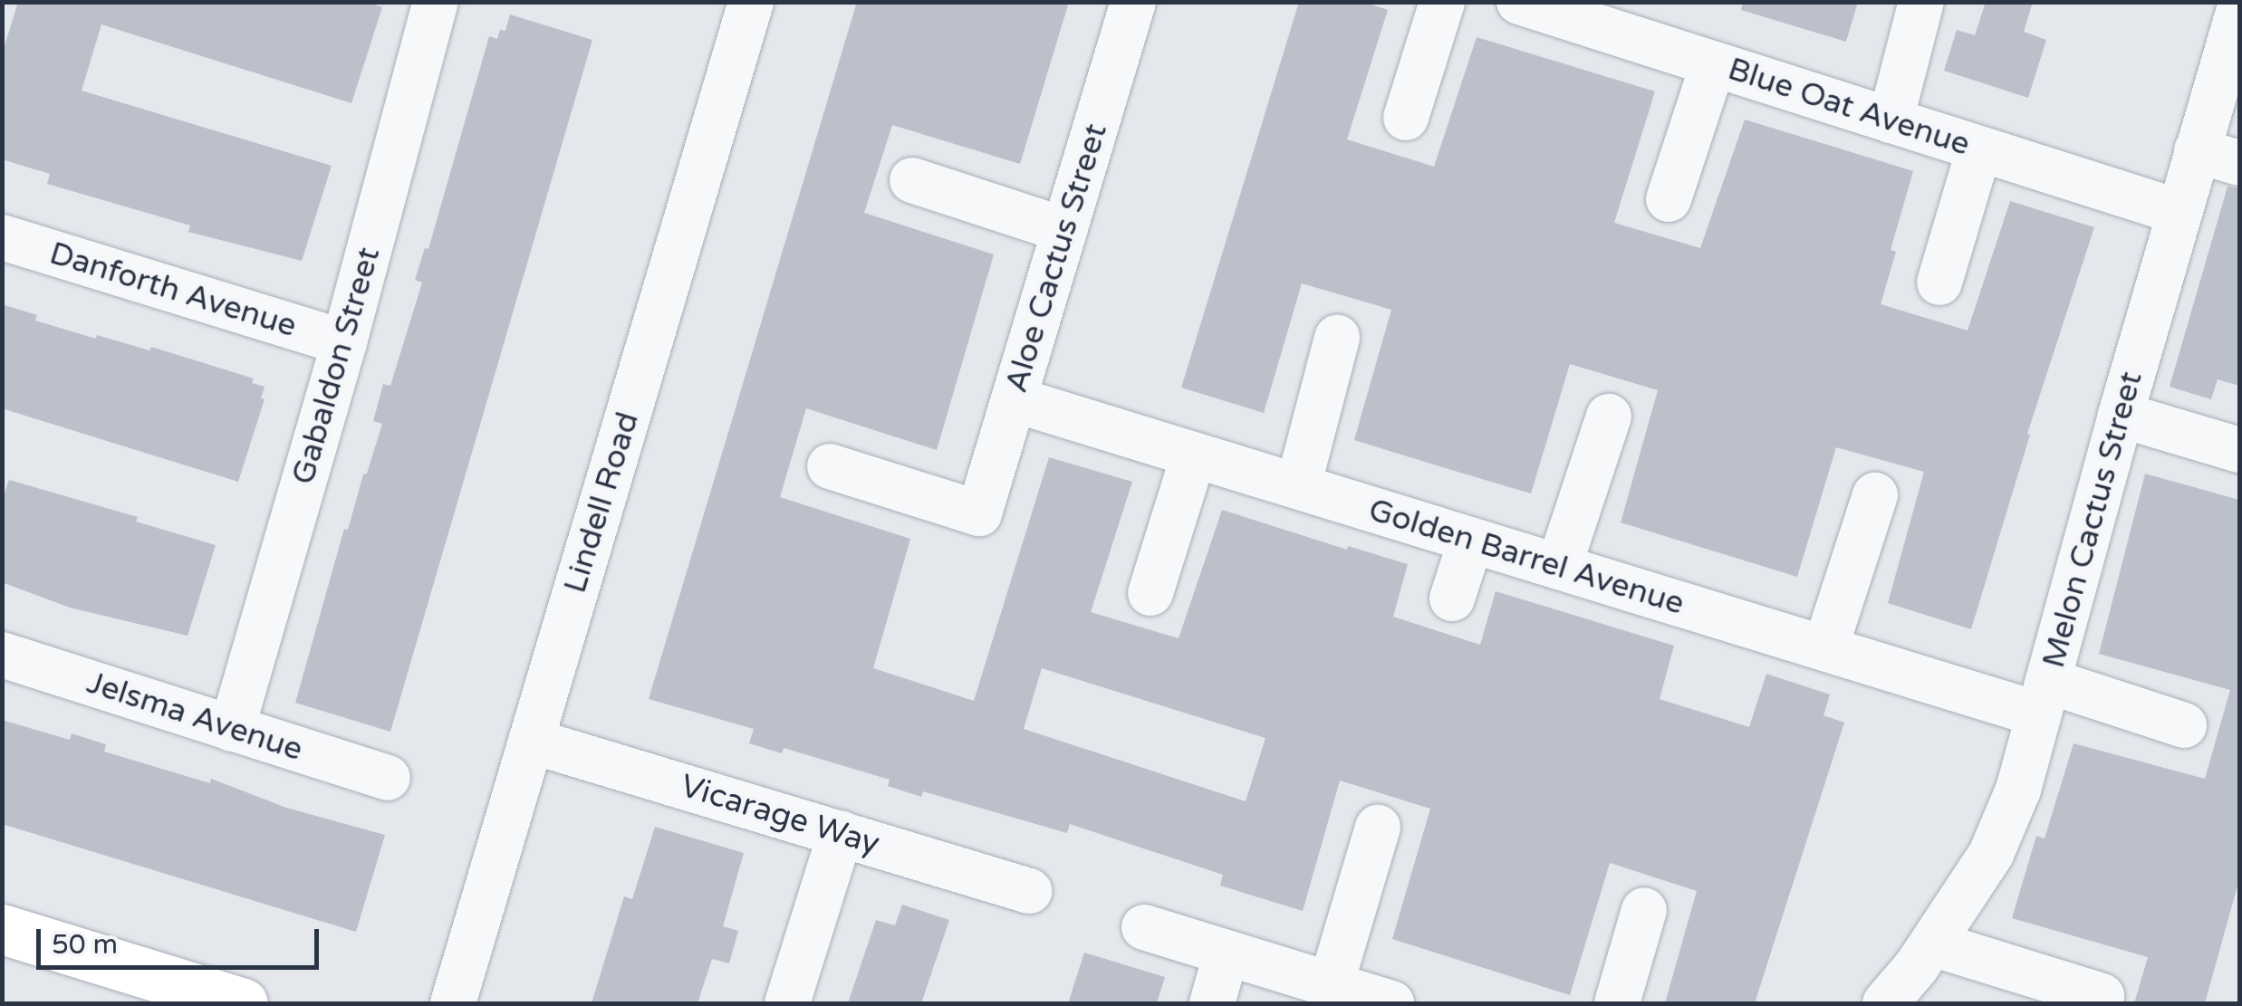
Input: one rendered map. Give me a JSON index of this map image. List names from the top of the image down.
{
  "streets": {
    "street": [
      "Blue Oat Avenue",
      "Aloe Cactus Street",
      "Danforth Avenue",
      "Gabaldon Street",
      "Lindell Road",
      "Melon Cactus Street",
      "Golden Barrel Avenue",
      "Jelsma Avenue",
      "Vicarage Way"
    ]
  },
  "crossings": [
    ["Blue Oat Avenue", "Melon Cactus Street"],
    ["Aloe Cactus Street", "Golden Barrel Avenue"],
    ["Danforth Avenue", "Gabaldon Street"],
    ["Gabaldon Street", "Jelsma Avenue"],
    ["Lindell Road", "Vicarage Way"],
    ["Melon Cactus Street", "Golden Barrel Avenue"]
  ],
  "scale_bar": "50 m"
}
